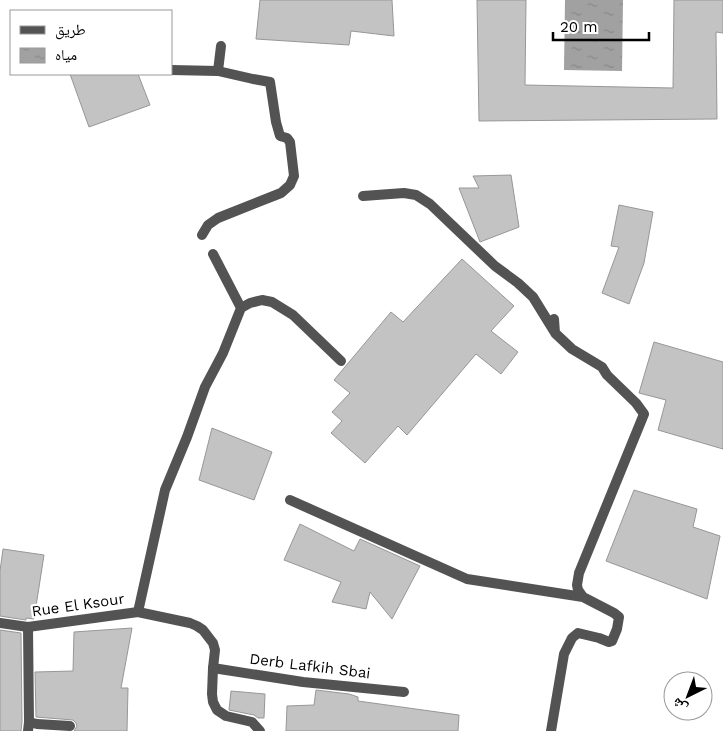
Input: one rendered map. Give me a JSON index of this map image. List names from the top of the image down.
{
  "streets": {
    "street": ["Rue El Ksour", "Derb Lafkih Sbai"]
  },
  "crossings": [
    ["Rue El Ksour", "Derb Lafkih Sbai"]
  ],
  "legend": ["طريق", "مياه"],
  "scale_bar": "20 m",
  "north": "bottom left"
}
